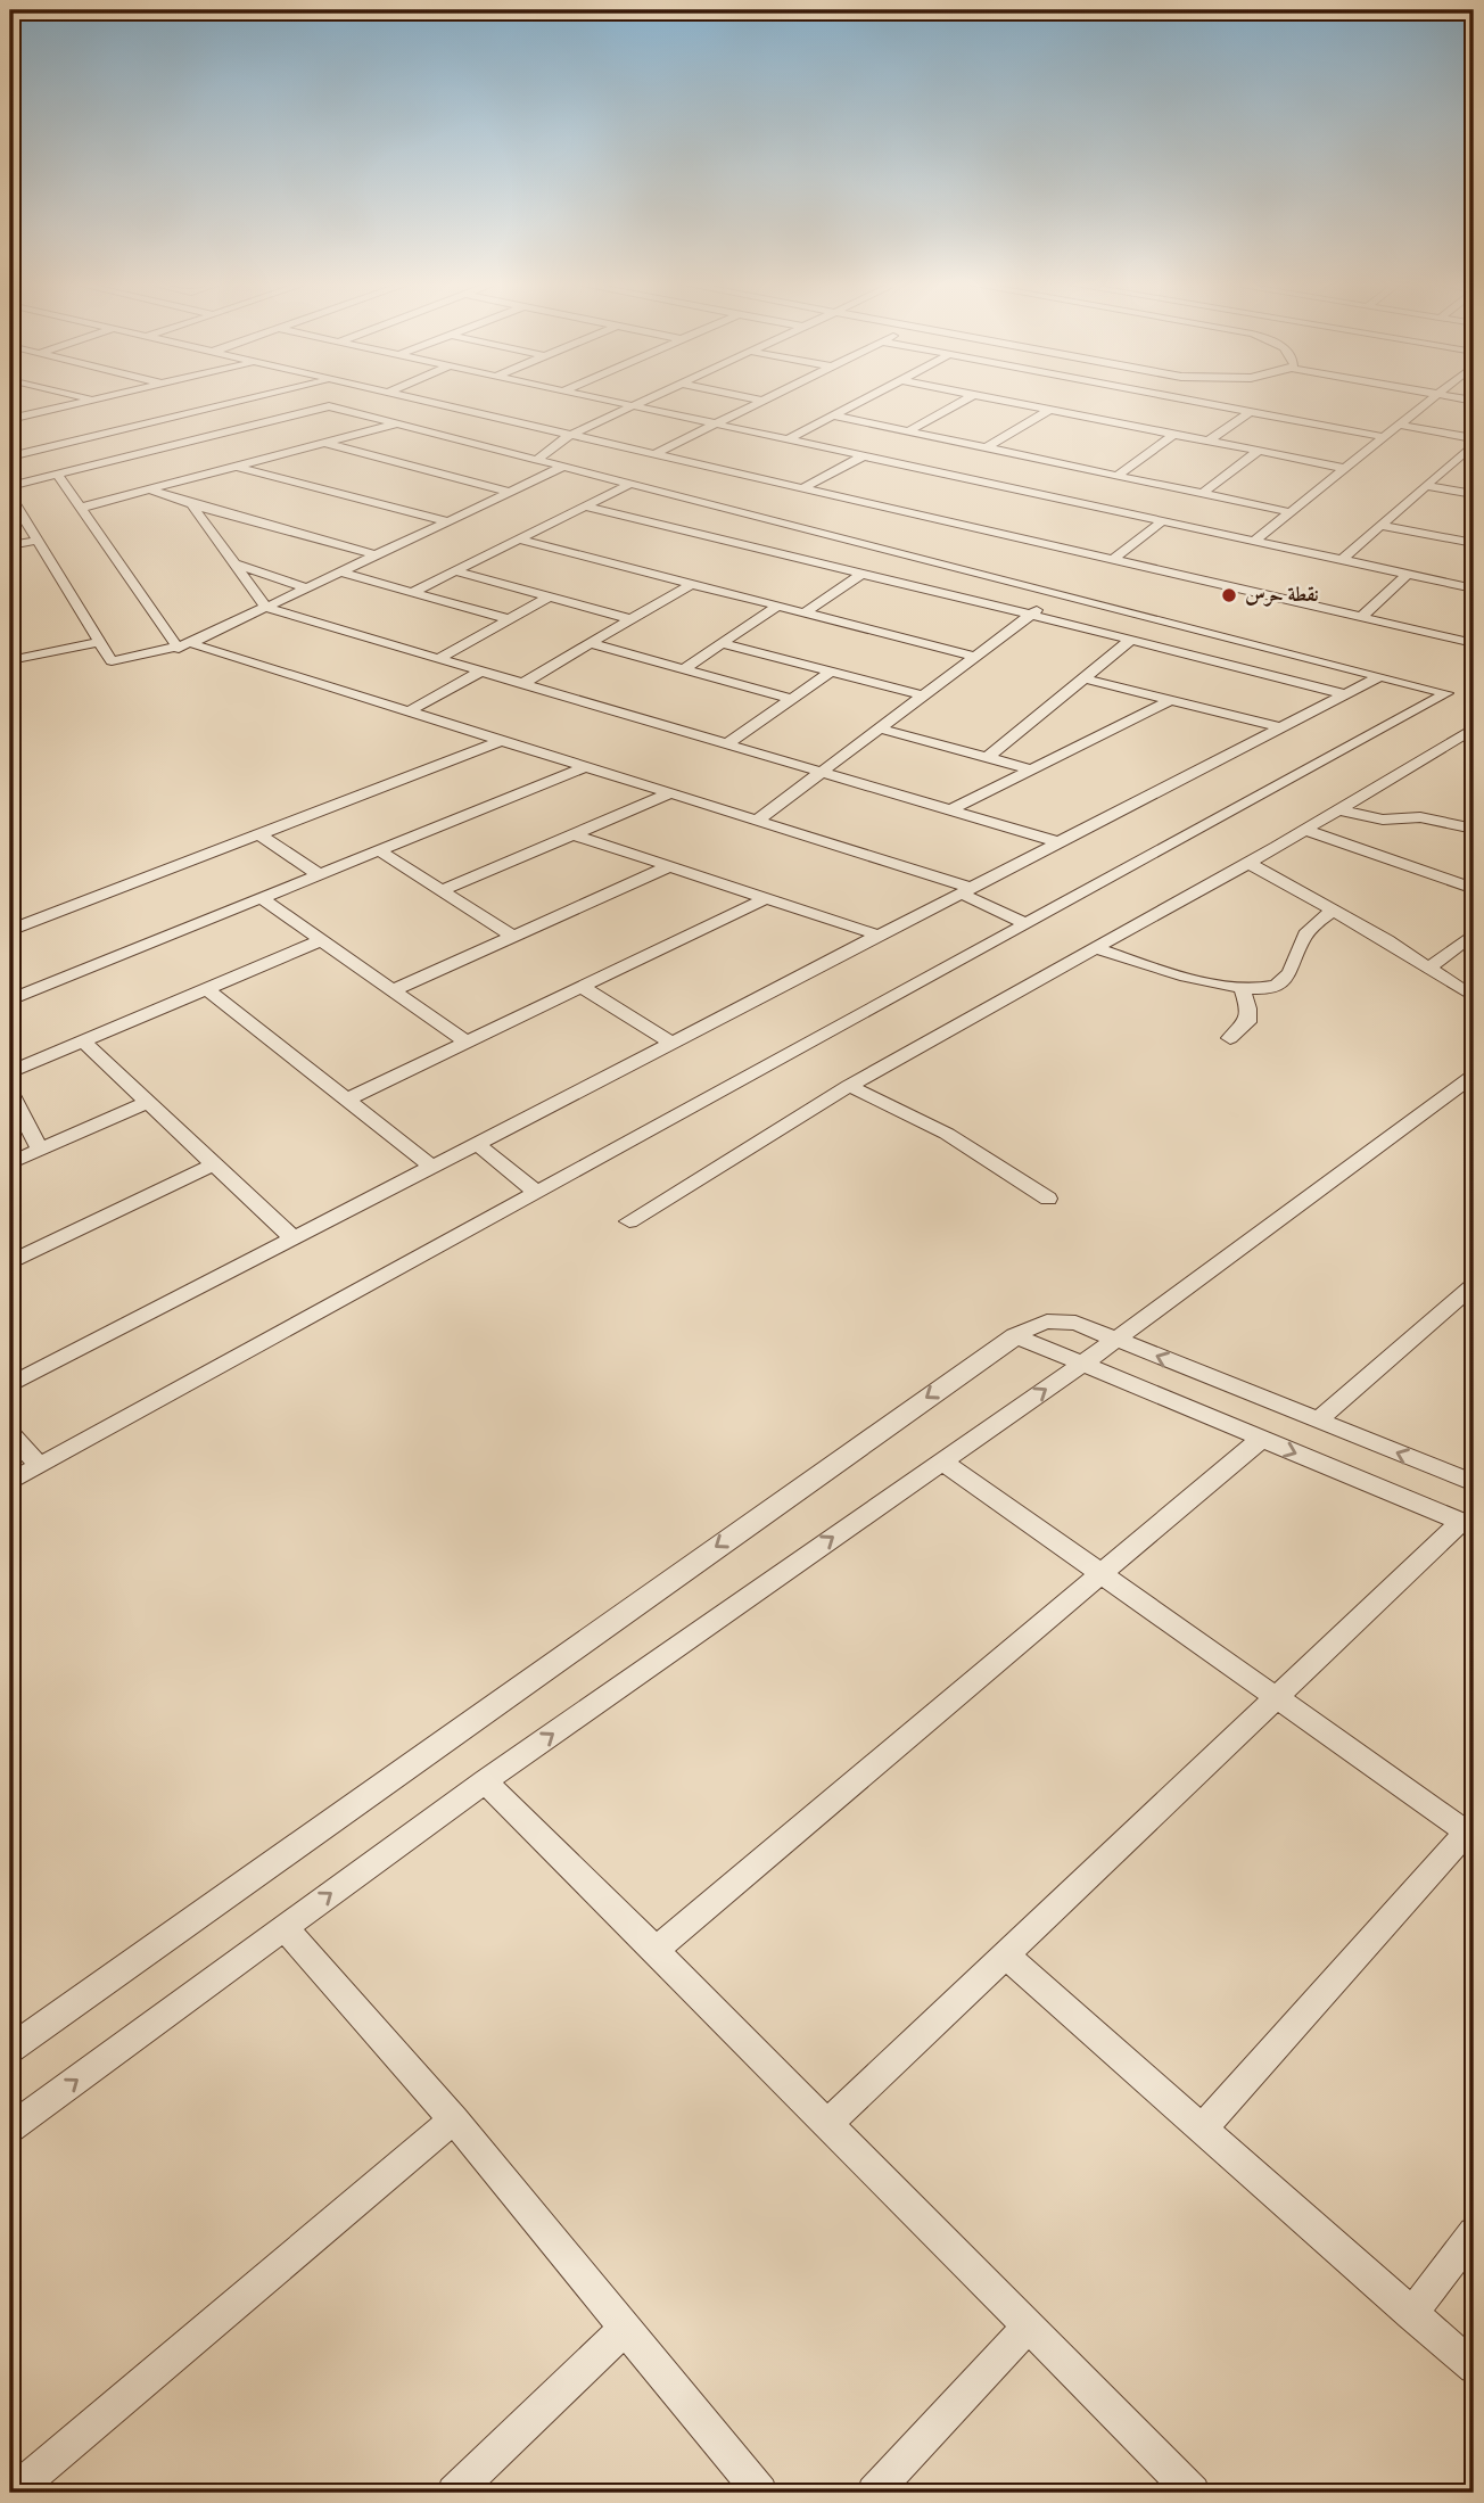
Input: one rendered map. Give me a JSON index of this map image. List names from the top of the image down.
{
  "places": ["نقطة حرس"]
}
